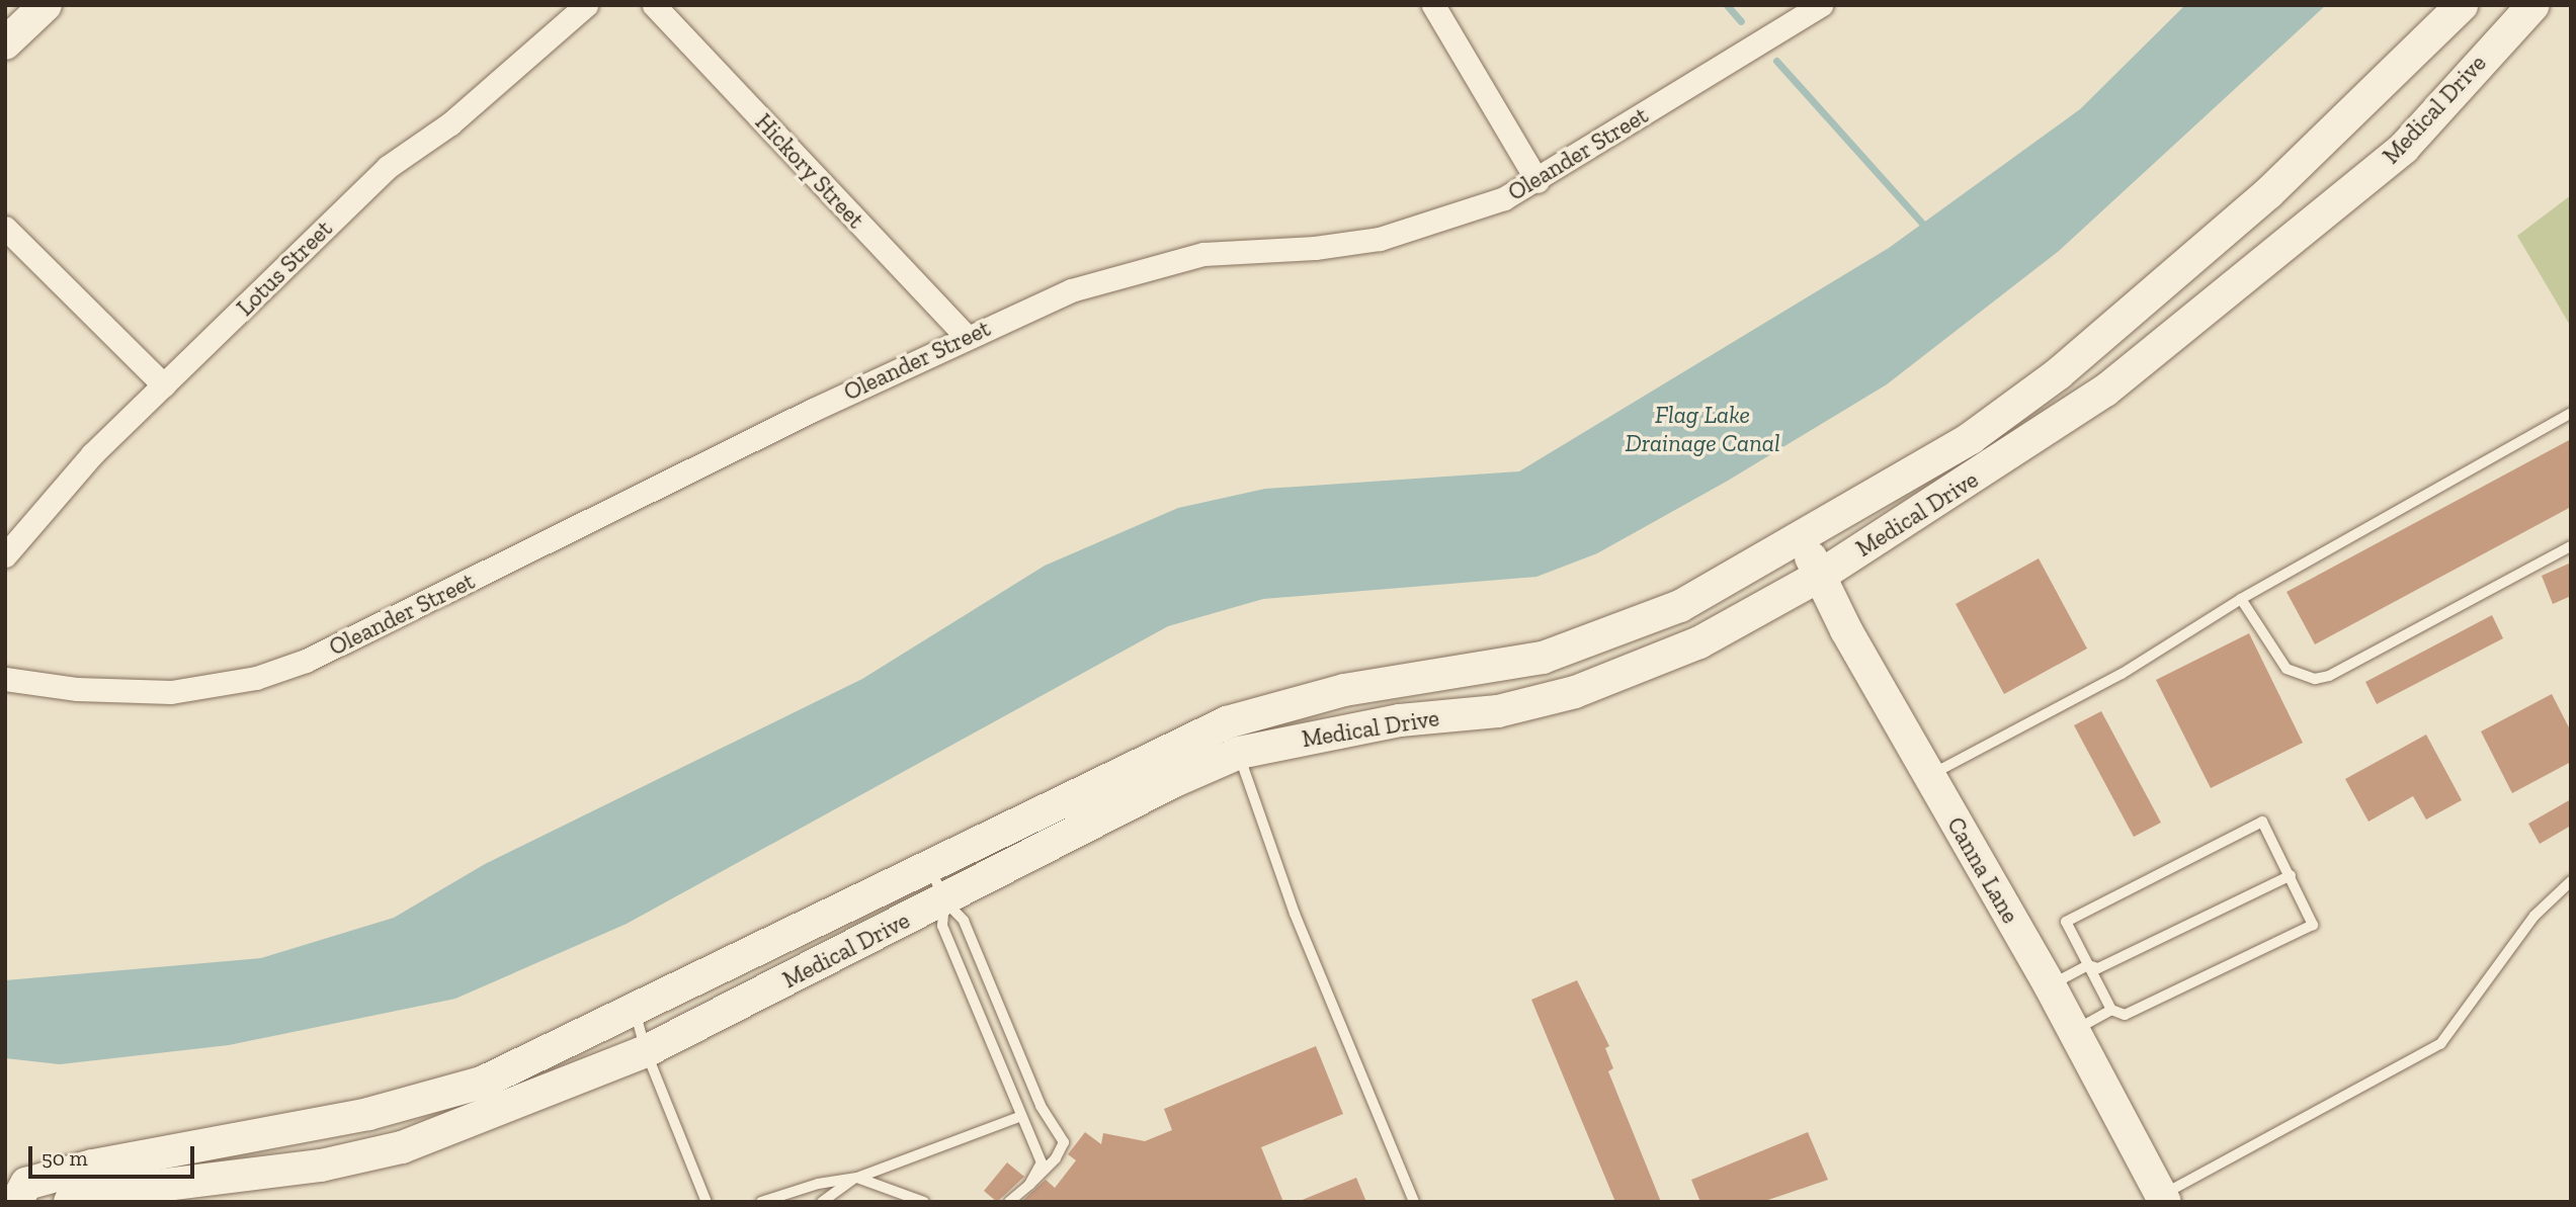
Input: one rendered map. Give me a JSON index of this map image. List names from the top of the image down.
{
  "streets": {
    "street": [
      "Medical Drive",
      "Oleander Street",
      "Hickory Street",
      "Lotus Street",
      "Canna Lane"
    ]
  },
  "crossings": [
    ["Medical Drive", "Canna Lane"],
    ["Oleander Street", "Hickory Street"]
  ],
  "water": ["Flag Lake Drainage Canal"],
  "scale_bar": "50 m"
}
